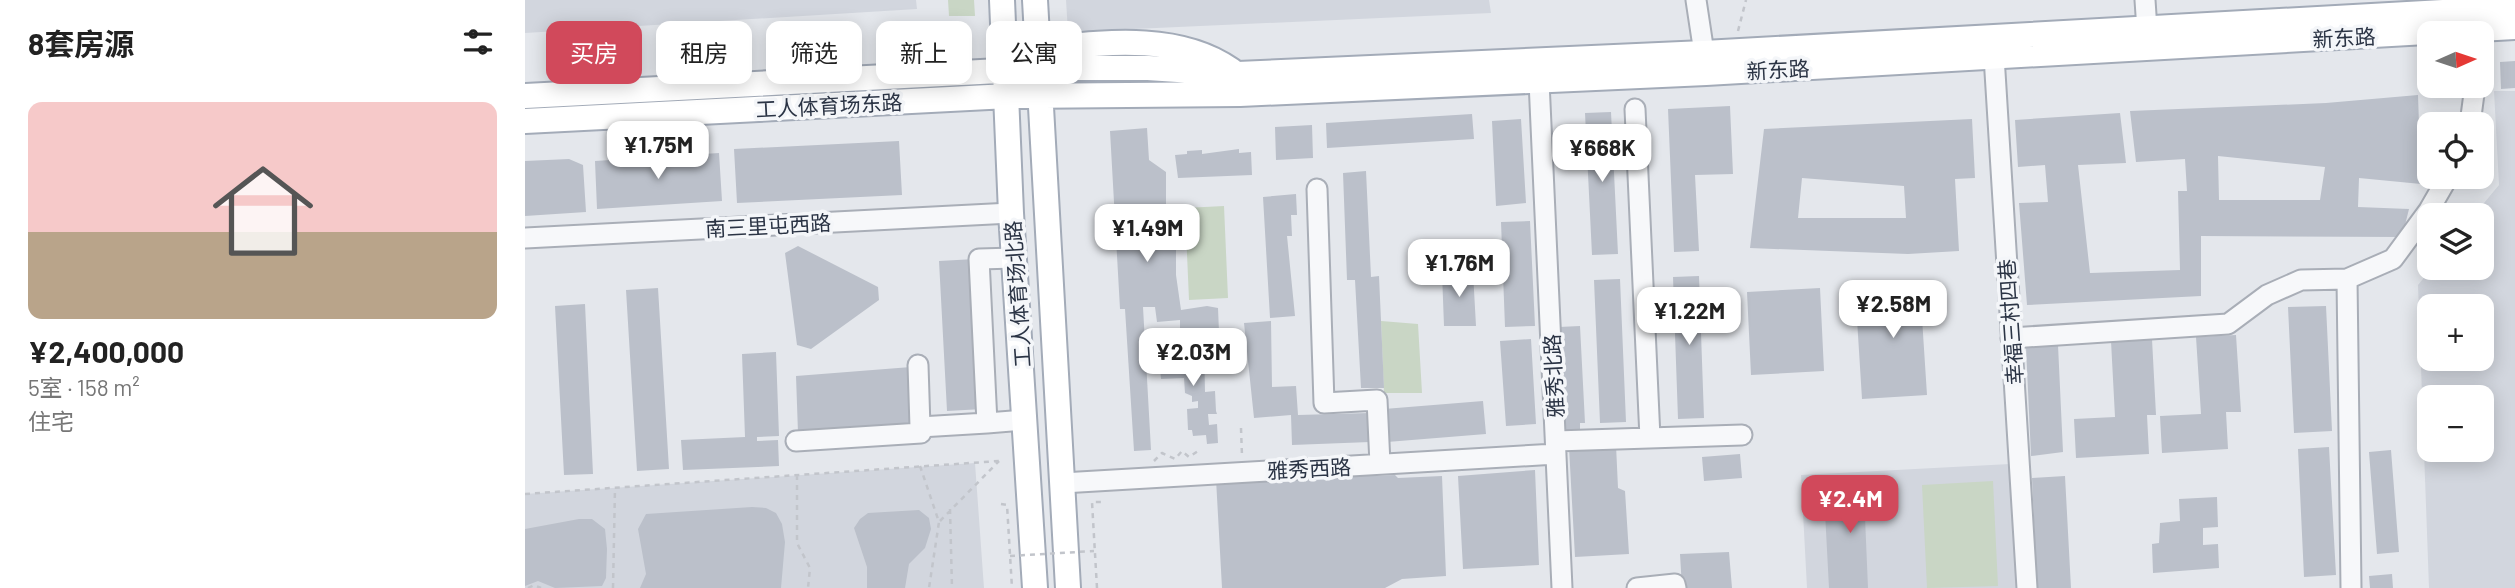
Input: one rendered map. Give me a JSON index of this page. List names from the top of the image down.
{
  "streets": {
    "main road": ["新东路", "工人体育场东路", "工人体育场北路"],
    "street": [
      "南三里屯西路",
      "幸福三村四巷",
      "雅秀北路",
      "雅秀西路"
    ]
  },
  "crossings": [
    ["新东路", "工人体育场东路"],
    ["新东路", "工人体育场北路"],
    ["新东路", "幸福三村四巷"],
    ["新东路", "雅秀北路"],
    ["工人体育场东路", "工人体育场北路"],
    ["南三里屯西路", "工人体育场北路"],
    ["工人体育场北路", "雅秀西路"],
    ["雅秀北路", "雅秀西路"]
  ],
  "north": "right",
  "page": {
    "heading": "8套房源",
    "map_buttons": ["+", "−"],
    "chip": [
      "买房",
      "租房",
      "筛选",
      "新上",
      "公寓"
    ],
    "list": [
      {
        "name": "¥2,400,000",
        "note": "5室 · 158 m² · 住宅"
      }
    ],
    "price": [
      "¥1.75M",
      "¥668K",
      "¥1.49M",
      "¥1.76M",
      "¥2.58M",
      "¥1.22M",
      "¥2.03M",
      "¥2.4M"
    ]
  }
}
